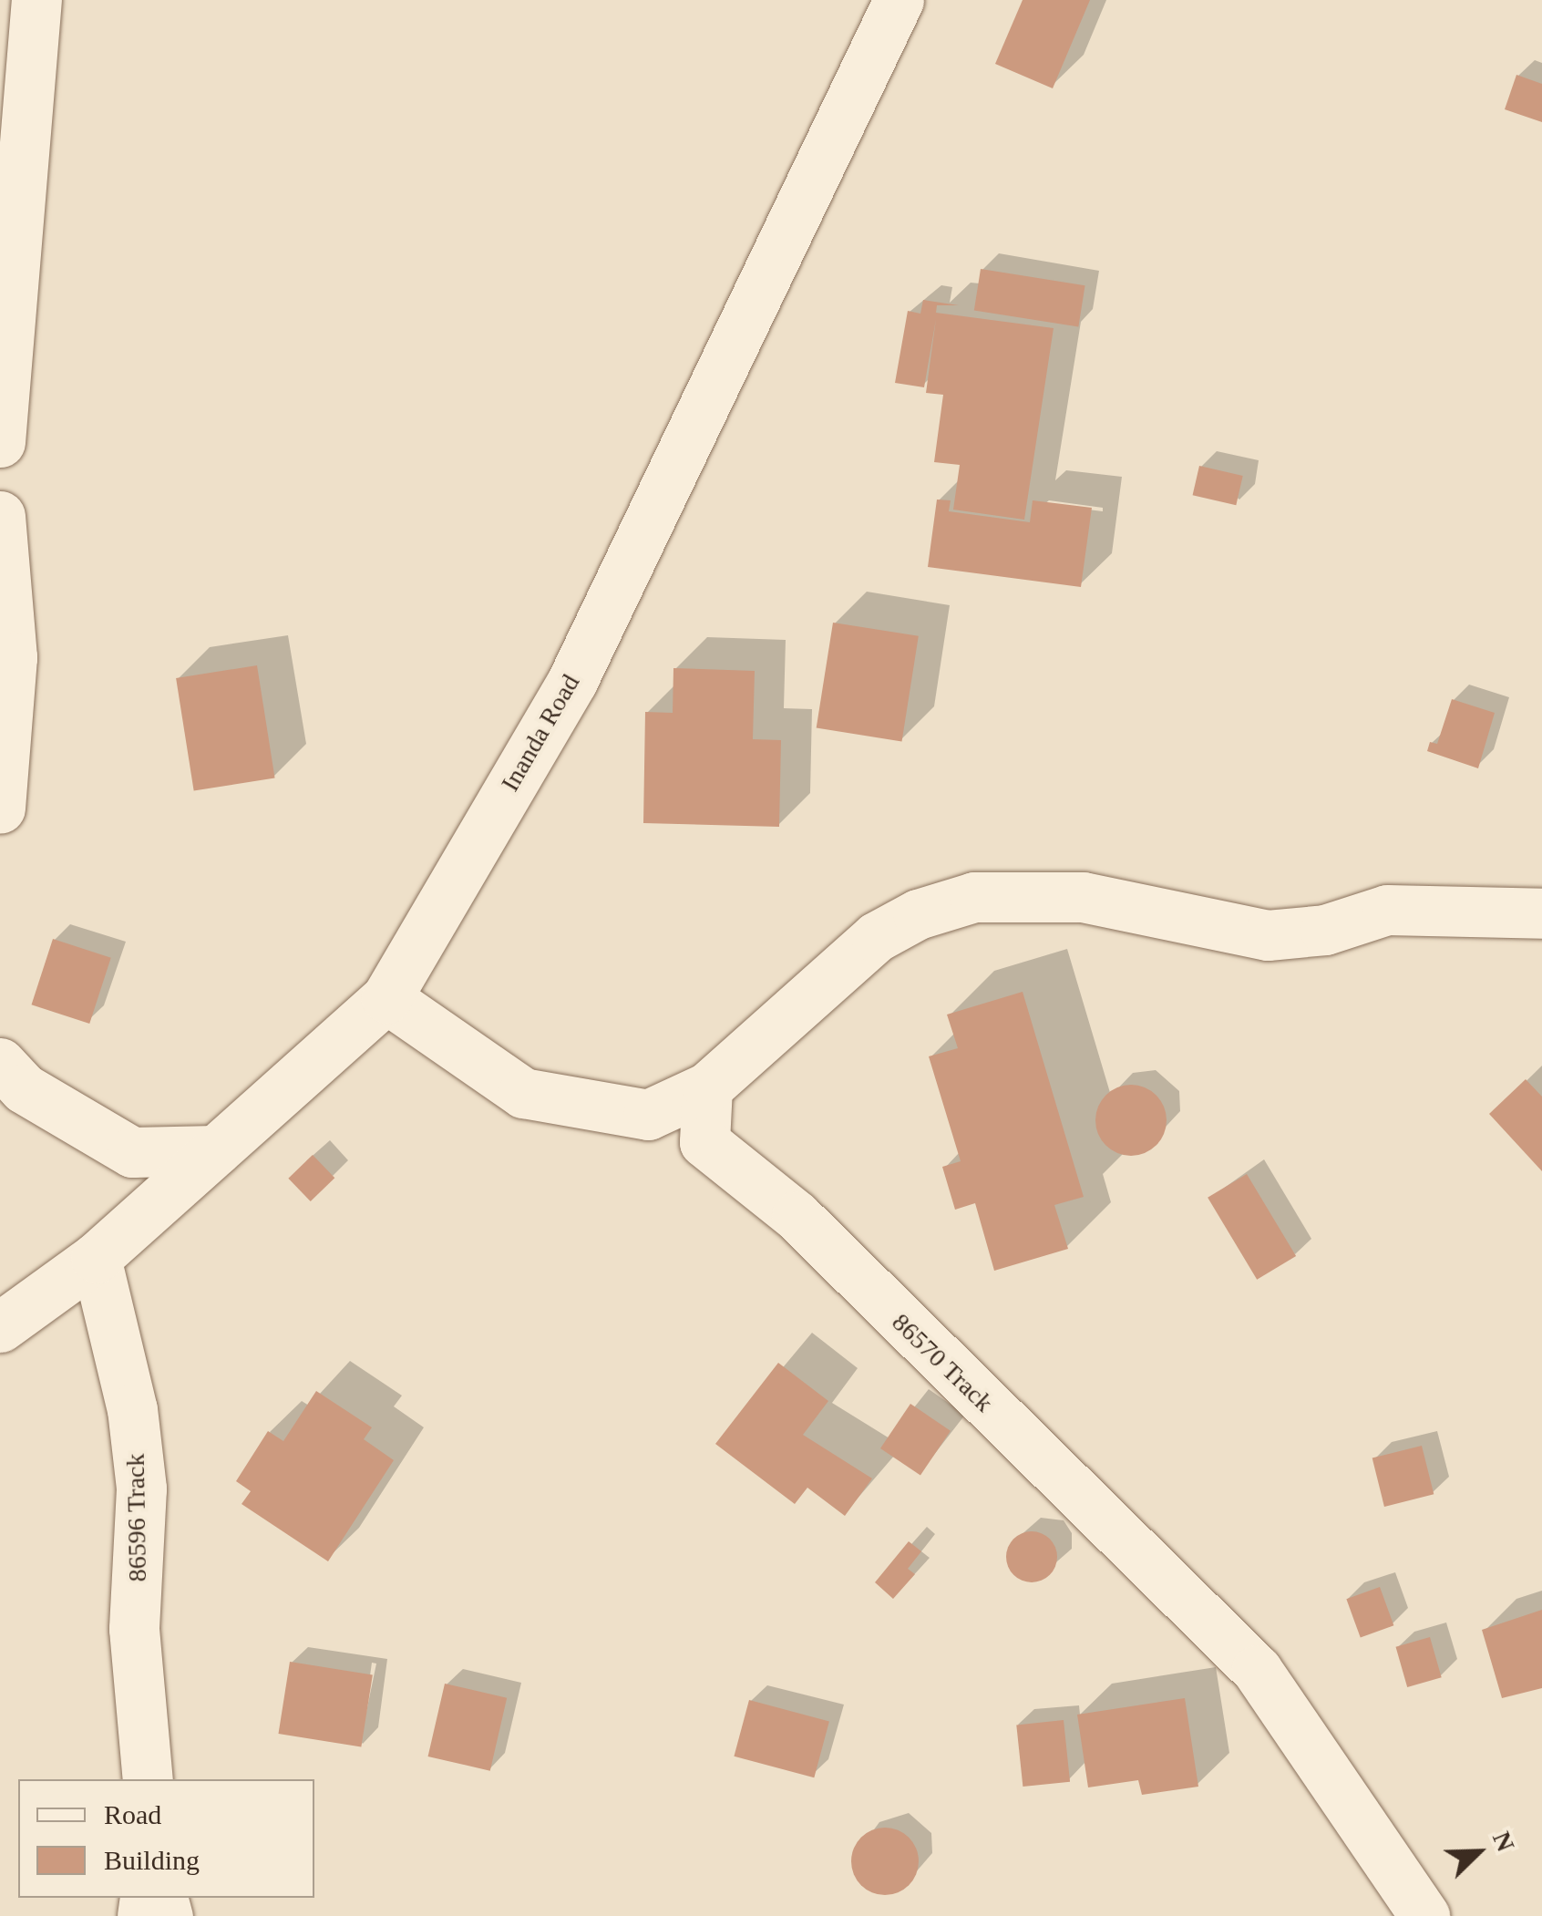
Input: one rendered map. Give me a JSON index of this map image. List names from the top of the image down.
{
  "streets": {
    "street": ["Inanda Road", "86570 Track", "86596 Track"]
  },
  "crossings": [
    ["Inanda Road", "86596 Track"]
  ],
  "legend": ["Road", "Building"],
  "north": "top right"
}
